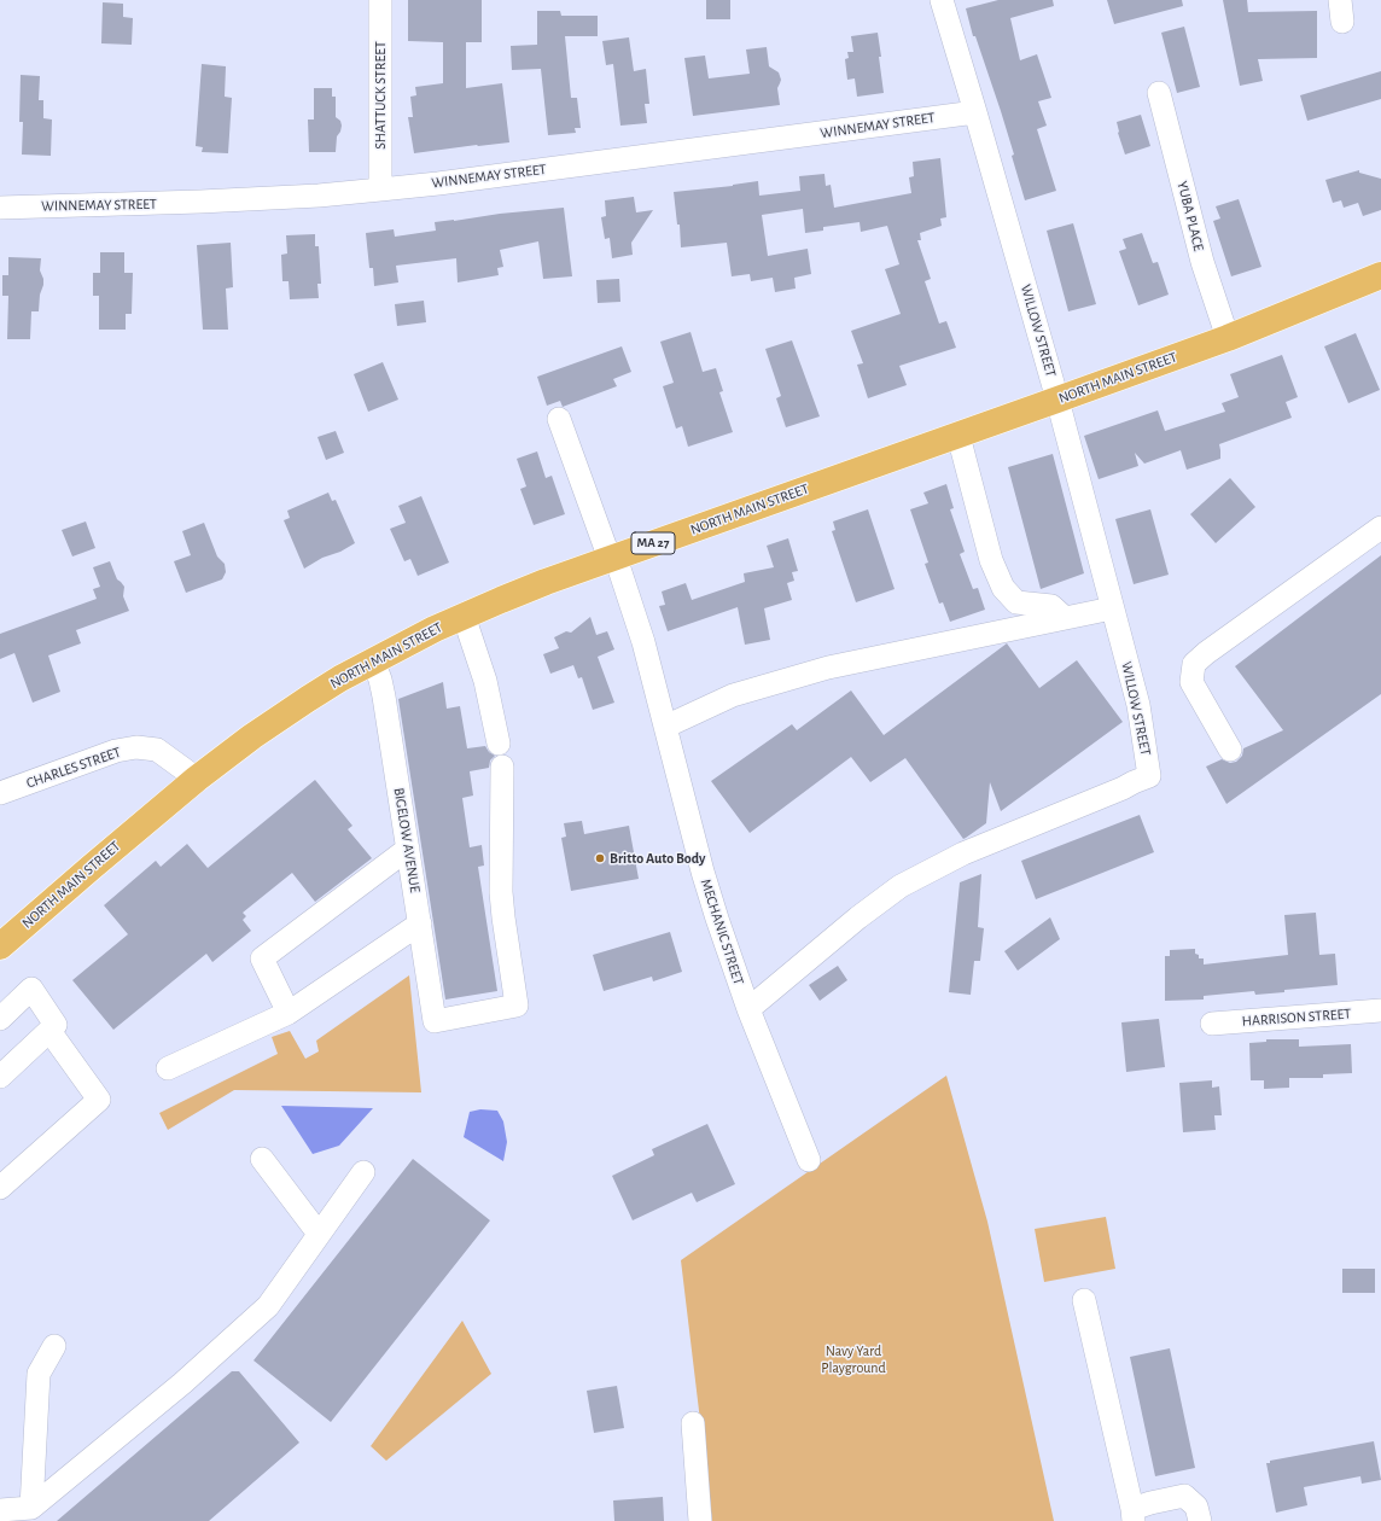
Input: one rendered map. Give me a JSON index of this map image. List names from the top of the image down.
{
  "streets": {
    "main road": ["NORTH MAIN STREET", "MA 27"],
    "street": [
      "SHATTUCK STREET",
      "WINNEMAY STREET",
      "YUBA PLACE",
      "WILLOW STREET",
      "CHARLES STREET",
      "BIGELOW AVENUE",
      "MECHANIC STREET",
      "HARRISON STREET"
    ]
  },
  "crossings": [
    ["SHATTUCK STREET", "WINNEMAY STREET"],
    ["WINNEMAY STREET", "WILLOW STREET"],
    ["YUBA PLACE", "NORTH MAIN STREET"],
    ["WILLOW STREET", "NORTH MAIN STREET"],
    ["WILLOW STREET", "MECHANIC STREET"],
    ["NORTH MAIN STREET", "CHARLES STREET"],
    ["NORTH MAIN STREET", "BIGELOW AVENUE"],
    ["NORTH MAIN STREET", "MECHANIC STREET"]
  ],
  "parks": ["Navy Yard Playground"],
  "places": ["Britto Auto Body"]
}
